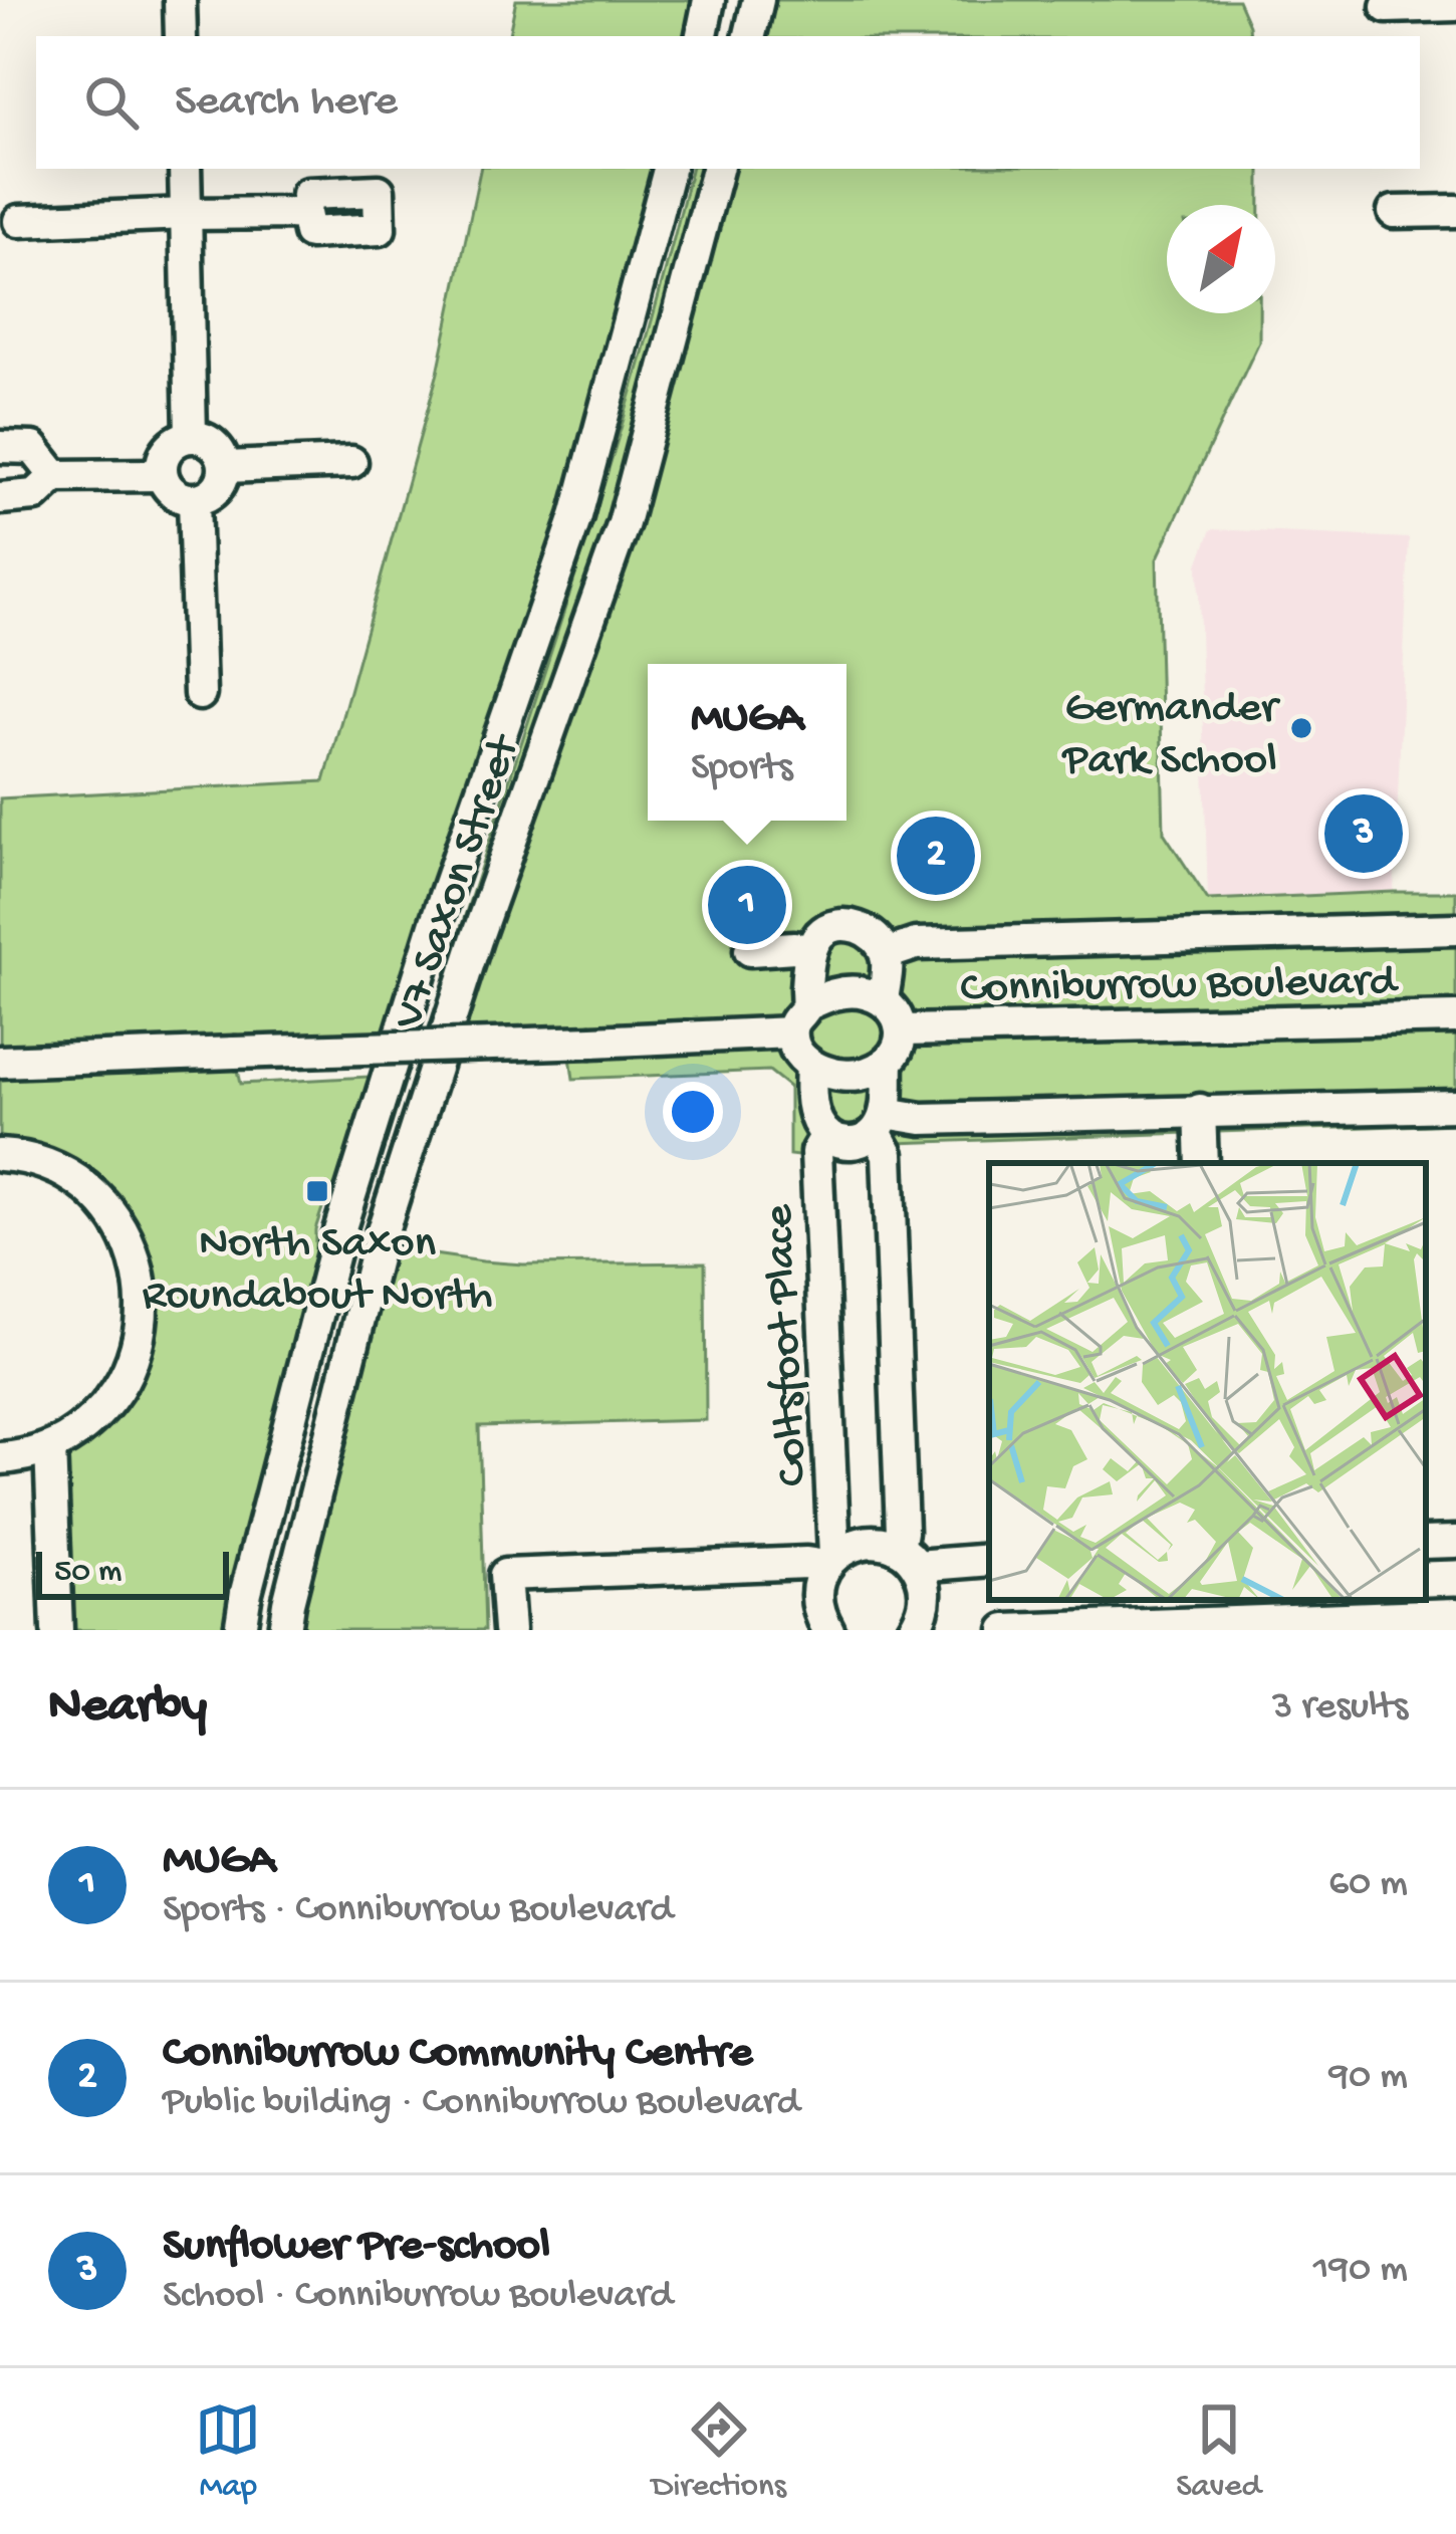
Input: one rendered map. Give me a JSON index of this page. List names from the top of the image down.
{
  "streets": {
    "street": ["V7 Saxon Street", "Conniburrow Boulevard", "Coltsfoot Place"]
  },
  "places": {
    "other": ["Germander Park School"],
    "transit": ["North Saxon Roundabout North"]
  },
  "scale_bar": "50 m",
  "north": "top right",
  "page": {
    "search": "Search here",
    "popup": ["MUGA", "Sports"],
    "pins": ["3", "2", "1"],
    "scale": "50 m",
    "heading": ["Nearby", "3 results"],
    "list": [
      {
        "mark": "1",
        "name": "MUGA",
        "note": "Sports · Conniburrow Boulevard",
        "value": "60 m"
      },
      {
        "mark": "2",
        "name": "Conniburrow Community Centre",
        "note": "Public building · Conniburrow Boulevard",
        "value": "90 m"
      },
      {
        "mark": "3",
        "name": "Sunflower Pre-school",
        "note": "School · Conniburrow Boulevard",
        "value": "190 m"
      }
    ],
    "nav": ["Map", "Directions", "Saved"]
  }
}
